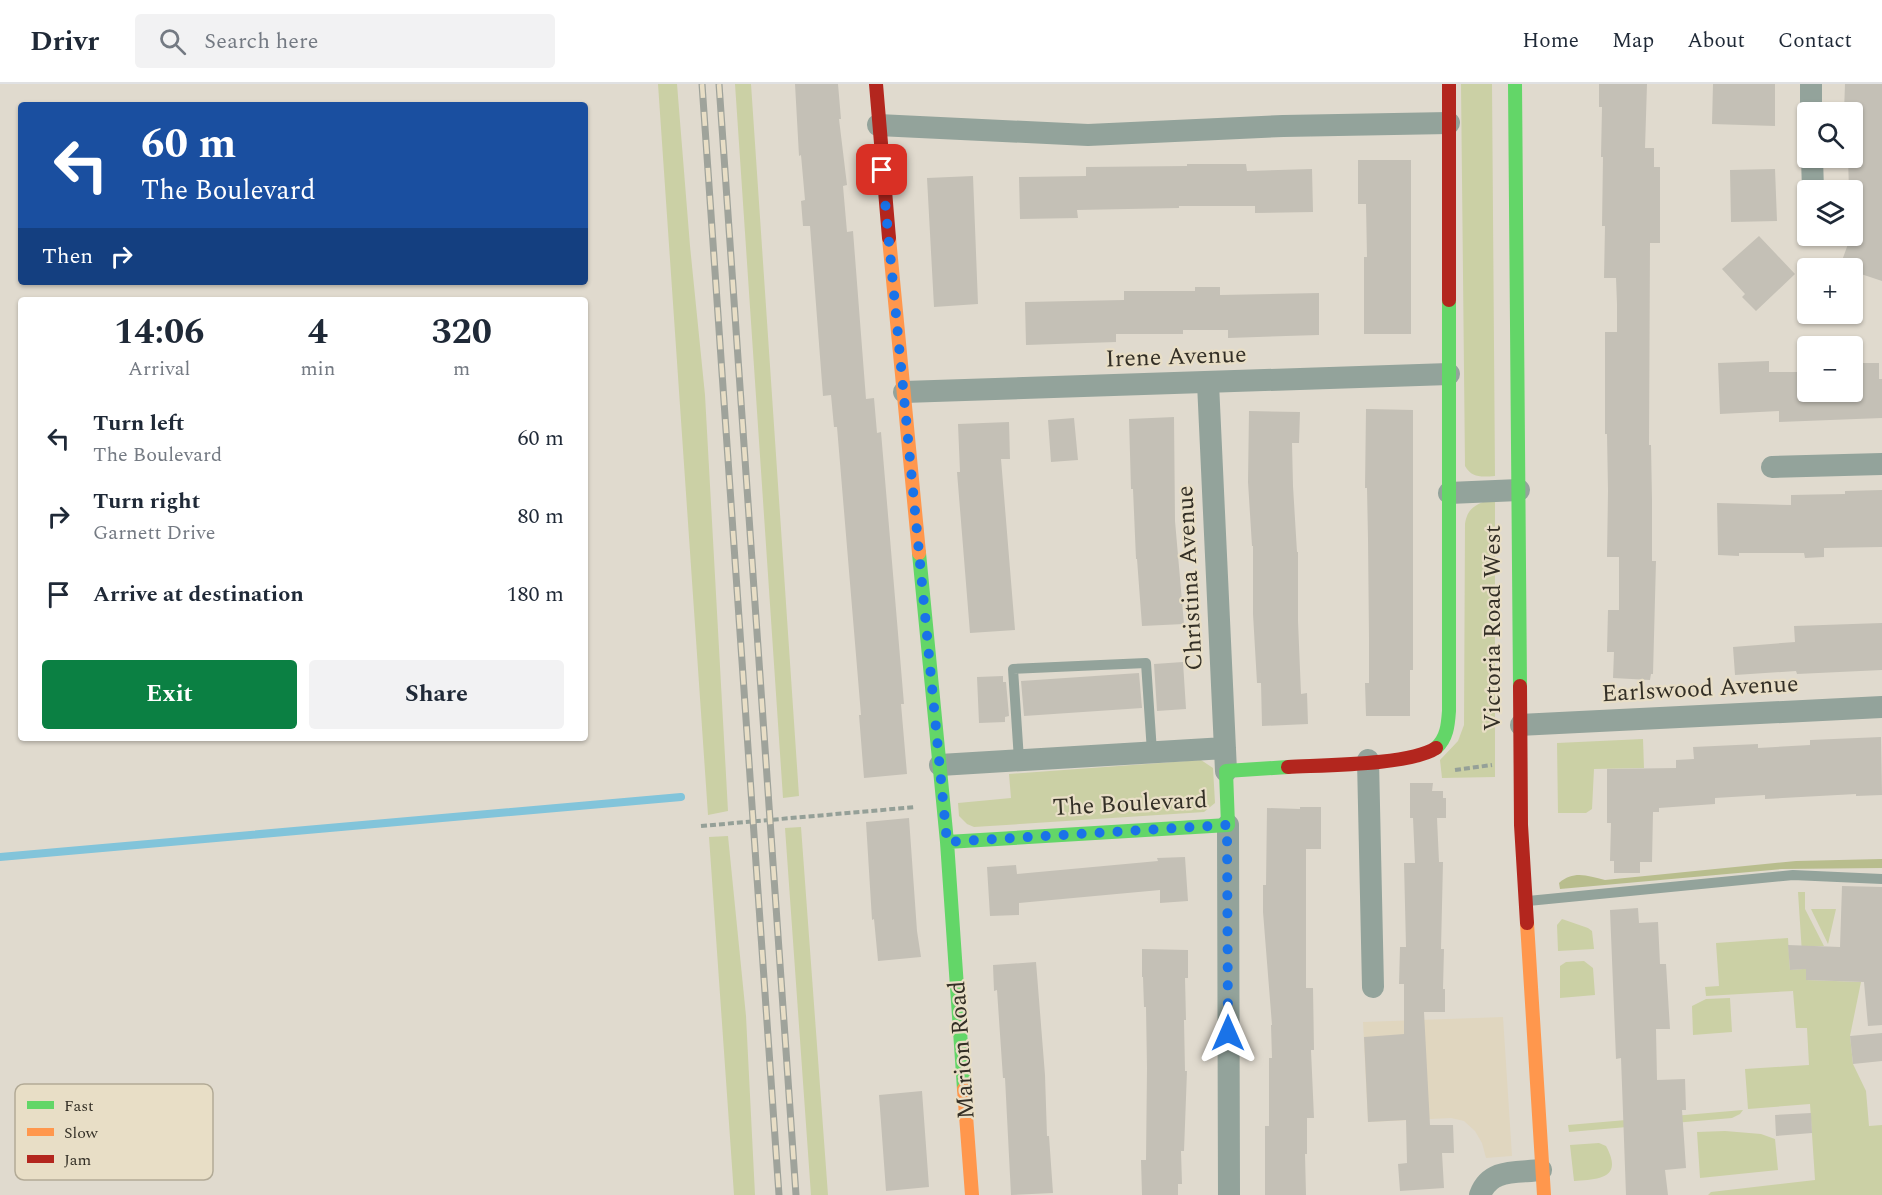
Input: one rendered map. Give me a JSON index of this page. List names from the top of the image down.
{
  "streets": {
    "street": [
      "Irene Avenue",
      "Christina Avenue",
      "Victoria Road West",
      "Earlswood Avenue",
      "The Boulevard",
      "Marion Road"
    ]
  },
  "crossings": [
    ["Irene Avenue", "Christina Avenue"],
    ["Irene Avenue", "Victoria Road West"],
    ["Irene Avenue", "Marion Road"],
    ["Christina Avenue", "The Boulevard"],
    ["Victoria Road West", "Earlswood Avenue"],
    ["Victoria Road West", "The Boulevard"],
    ["The Boulevard", "Marion Road"]
  ],
  "legend": ["Fast", "Slow", "Jam"],
  "page": {
    "header": "Drivr",
    "search": "Search here",
    "nav": [
      "Home",
      "Map",
      "About",
      "Contact"
    ],
    "map_buttons": ["+", "−"],
    "turn": ["60 m", "The Boulevard"],
    "then": "Then",
    "eta": [
      "14:06",
      "Arrival",
      "4",
      "min",
      "320",
      "m"
    ],
    "list": [
      {
        "name": "Turn left",
        "note": "The Boulevard",
        "value": "60 m"
      },
      {
        "name": "Turn right",
        "note": "Garnett Drive",
        "value": "80 m"
      },
      {
        "name": "Arrive at destination",
        "value": "180 m"
      }
    ],
    "buttons": ["Exit", "Share"]
  }
}
